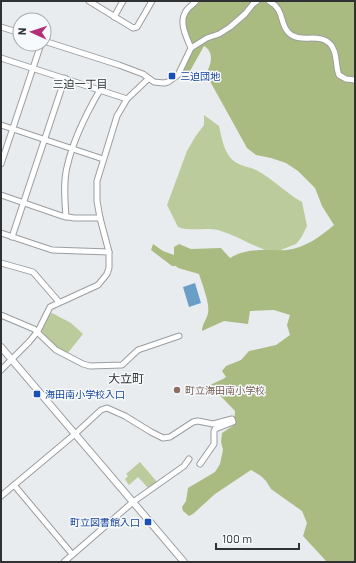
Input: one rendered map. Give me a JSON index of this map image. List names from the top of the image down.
{
  "districts": ["三迫一丁目", "大立町"],
  "places": {
    "transit": ["三迫団地", "海田南小学校入口", "町立図書館入口"],
    "other": ["町立海田南小学校"]
  },
  "scale_bar": "100 m",
  "north": "left"
}
